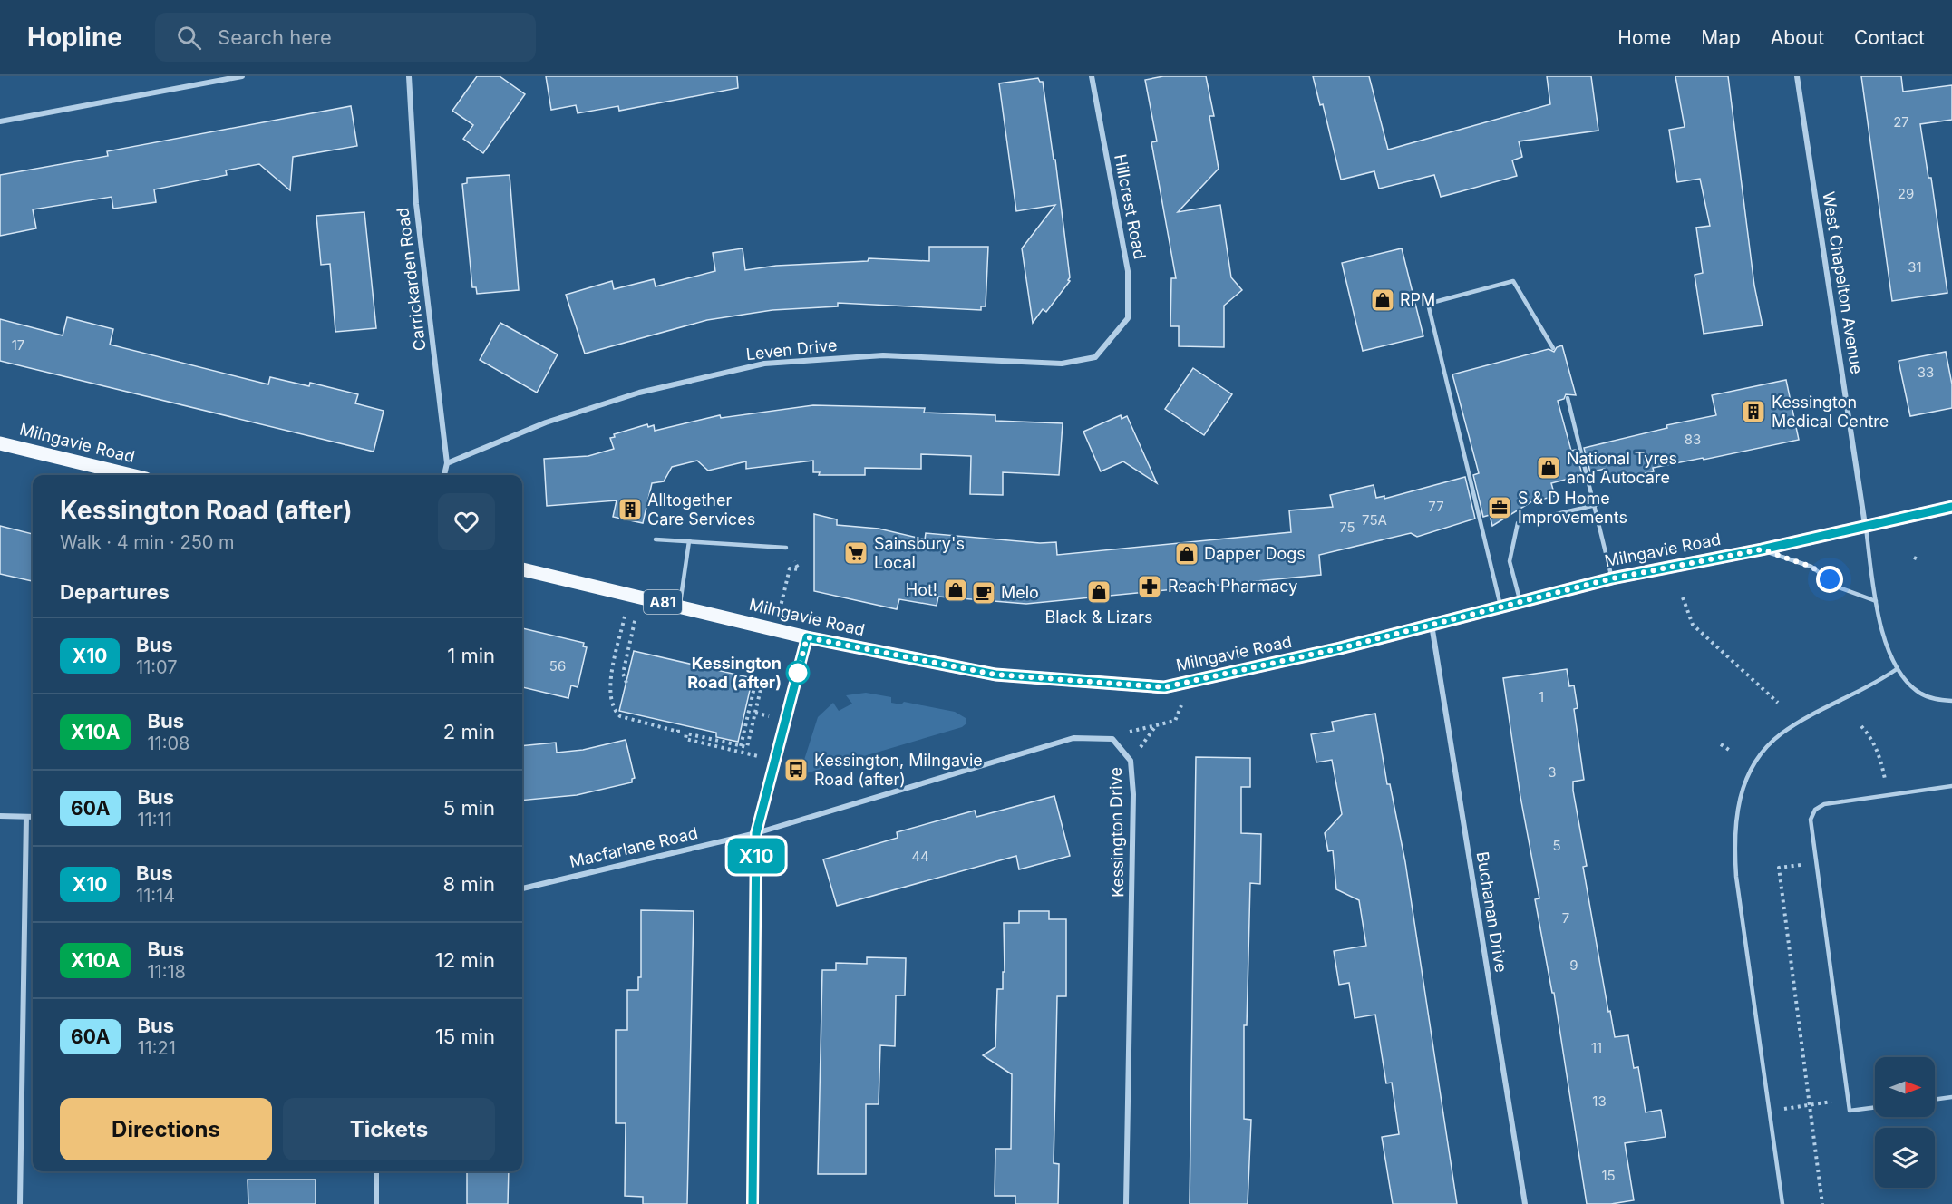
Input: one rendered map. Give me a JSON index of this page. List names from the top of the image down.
{
  "streets": {
    "main road": ["Milngavie Road", "A81"],
    "street": [
      "Hillcrest Road",
      "Carrickarden Road",
      "West Chapelton Avenue",
      "Leven Drive",
      "Kessington Drive",
      "Macfarlane Road",
      "Buchanan Drive"
    ]
  },
  "crossings": [
    ["Hillcrest Road", "Leven Drive"],
    ["Carrickarden Road", "Leven Drive"],
    ["West Chapelton Avenue", "Milngavie Road"],
    ["Milngavie Road", "Buchanan Drive"],
    ["Kessington Drive", "Macfarlane Road"]
  ],
  "places": {
    "shop": [
      "RPM",
      "National Tyres and Autocare",
      "Dapper Dogs",
      "Hot!",
      "Black & Lizars"
    ],
    "building": ["Kessington Medical Centre", "Alltogether Care Services"],
    "office": ["S & D Home Improvements"],
    "supermarket": ["Sainsbury's Local"],
    "pharmacy": ["Reach Pharmacy"],
    "cafe": ["Melo"],
    "other": ["Kessington Road (after)"],
    "bus stop": ["Kessington, Milngavie Road (after)"]
  },
  "lines": ["bus line X10"],
  "house_numbers": [
    "27",
    "29",
    "31",
    "17",
    "33",
    "83",
    "77",
    "75A",
    "75",
    "56",
    "1",
    "3",
    "5",
    "44",
    "7",
    "9",
    "11",
    "13",
    "15"
  ],
  "north": "right",
  "page": {
    "header": "Hopline",
    "search": "Search here",
    "nav": [
      "Home",
      "Map",
      "About",
      "Contact"
    ],
    "on_map": "X10",
    "heading": [
      ["Kessington Road (after)", "Walk · 4 min · 250 m"],
      "Departures"
    ],
    "list": [
      {
        "mark": "X10",
        "name": "Bus",
        "note": "11:07",
        "value": "1 min"
      },
      {
        "mark": "X10A",
        "name": "Bus",
        "note": "11:08",
        "value": "2 min"
      },
      {
        "mark": "60A",
        "name": "Bus",
        "note": "11:11",
        "value": "5 min"
      },
      {
        "mark": "X10",
        "name": "Bus",
        "note": "11:14",
        "value": "8 min"
      },
      {
        "mark": "X10A",
        "name": "Bus",
        "note": "11:18",
        "value": "12 min"
      },
      {
        "mark": "60A",
        "name": "Bus",
        "note": "11:21",
        "value": "15 min"
      }
    ],
    "buttons": ["Directions", "Tickets"]
  }
}
